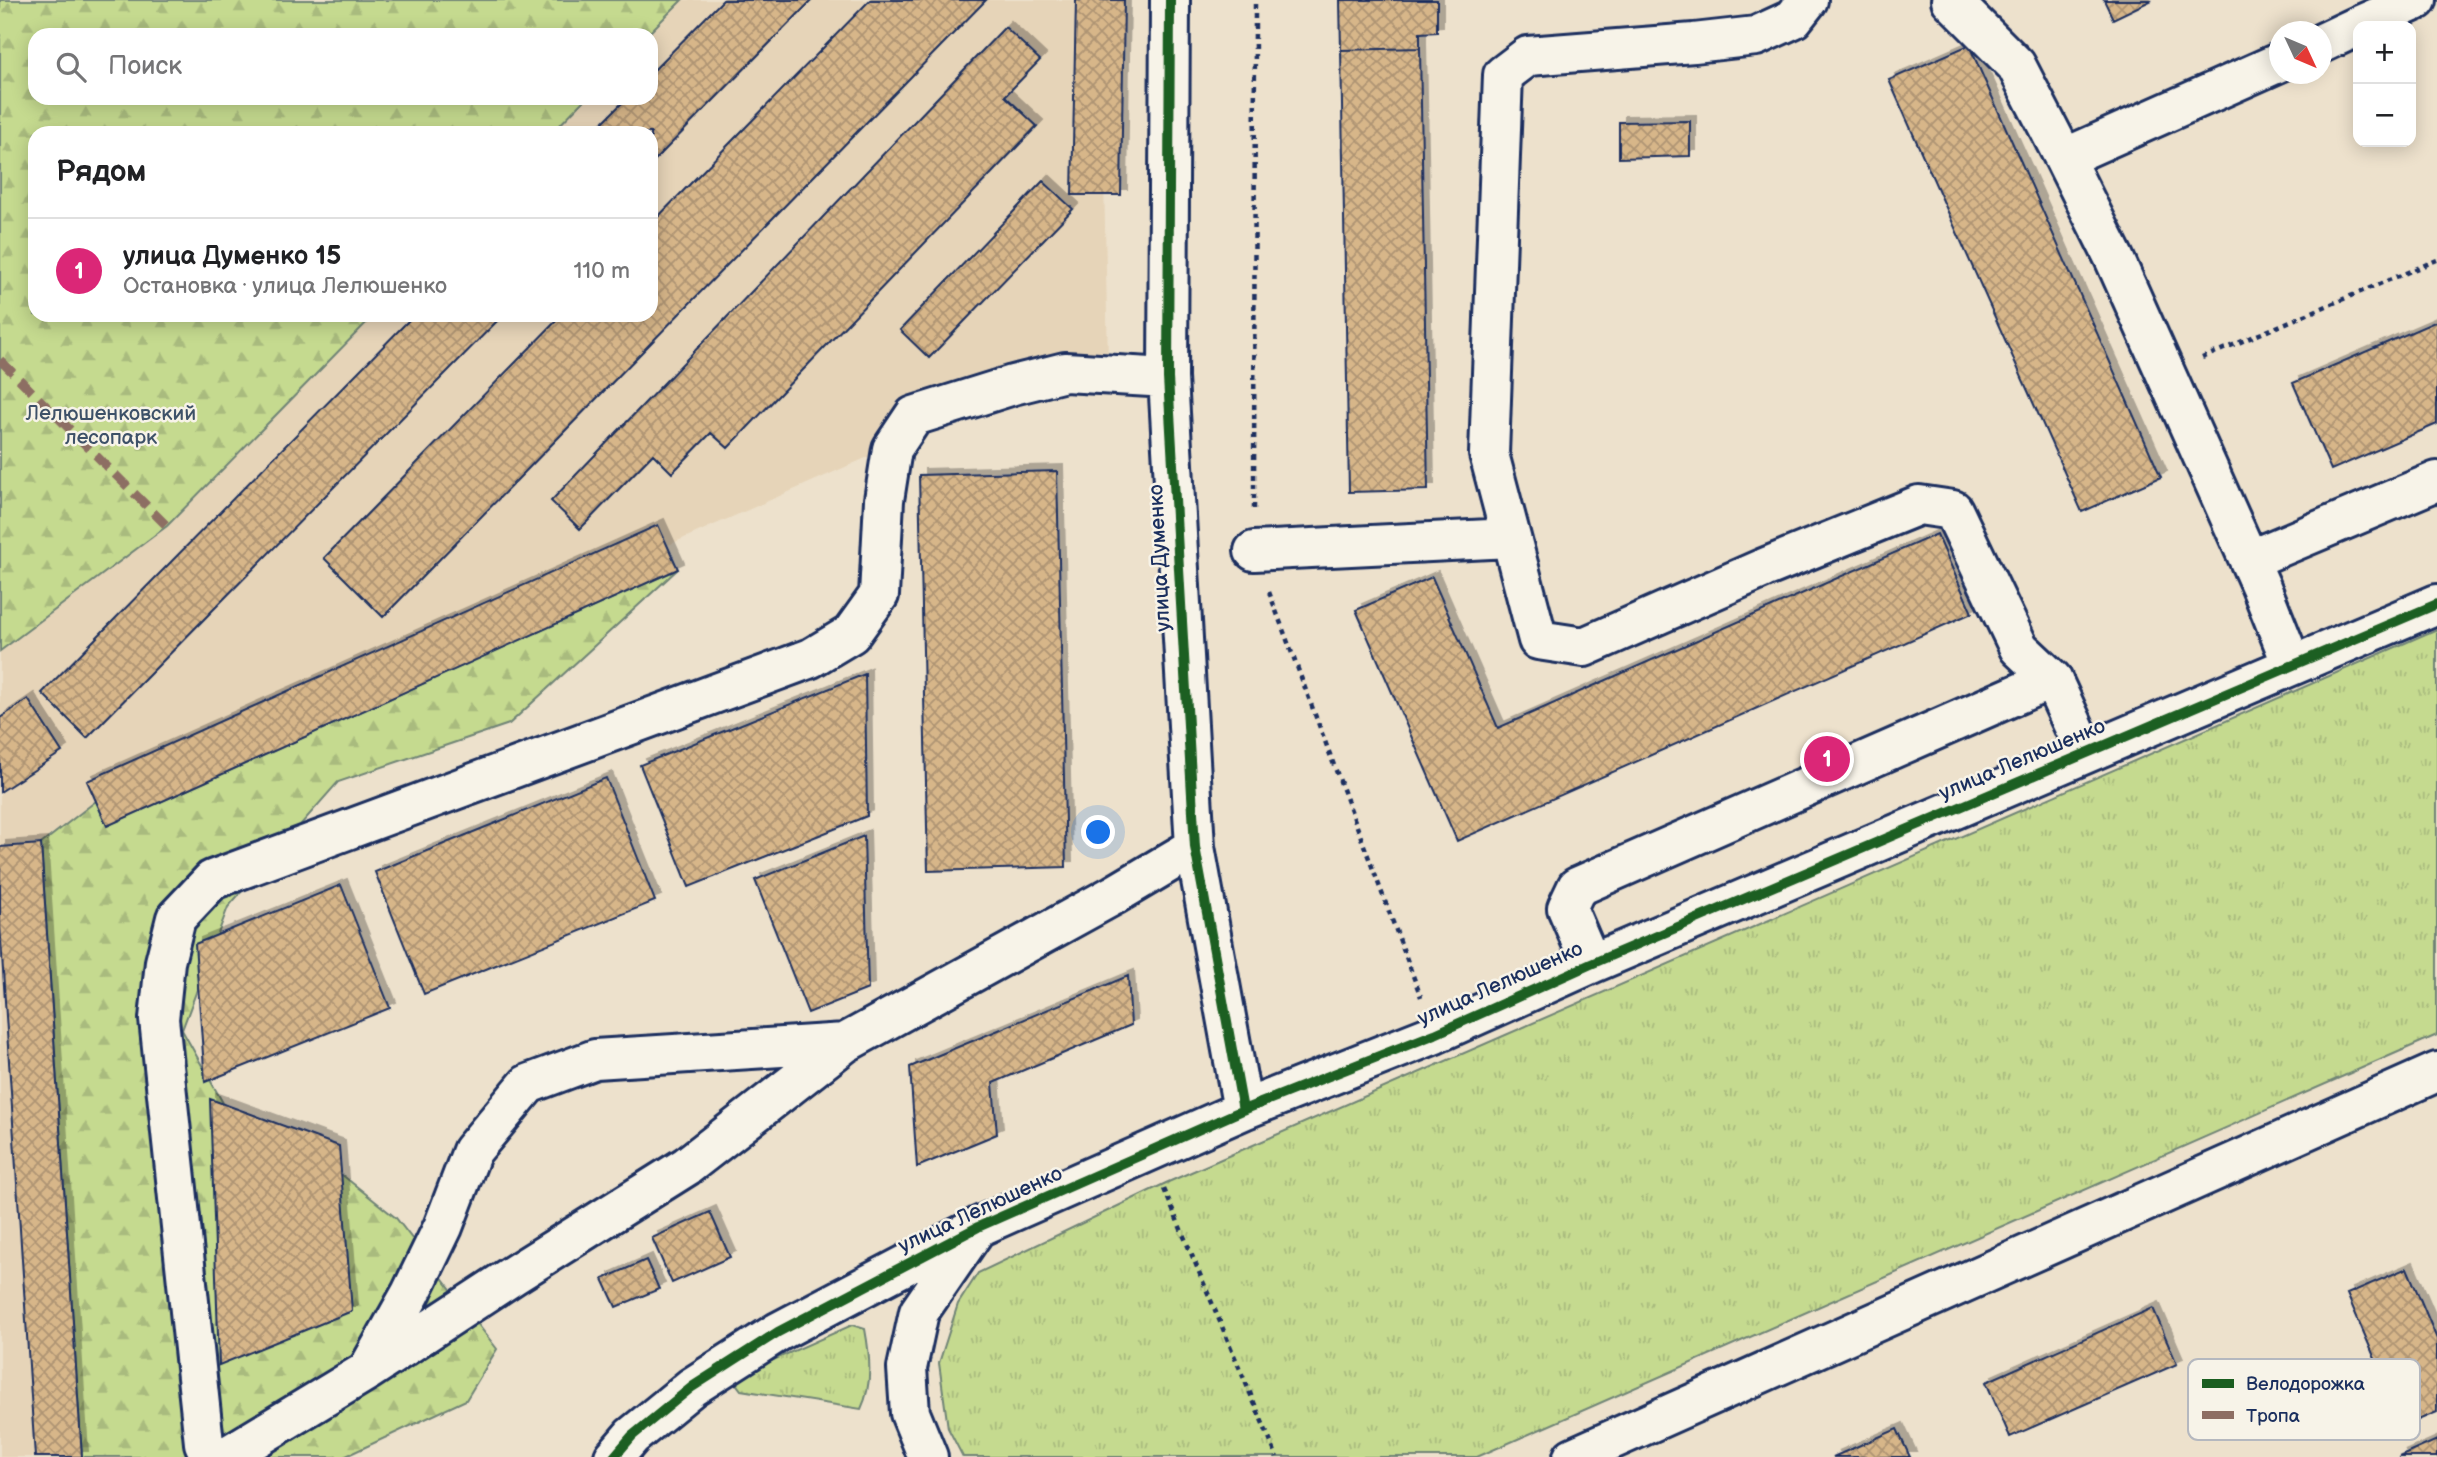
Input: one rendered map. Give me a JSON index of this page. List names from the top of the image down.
{
  "streets": {
    "street": ["улица Думенко", "улица Лелюшенко"]
  },
  "crossings": [
    ["улица Думенко", "улица Лелюшенко"]
  ],
  "parks": ["Лелюшенковский лесопарк"],
  "legend": ["Велодорожка", "Тропа"],
  "north": "bottom right",
  "page": {
    "map_buttons": ["+", "−"],
    "search": "Поиск",
    "heading": "Рядом",
    "list": [
      {
        "mark": "1",
        "name": "улица Думенко 15",
        "note": "Остановка · улица Лелюшенко",
        "value": "110 m"
      }
    ],
    "pins": "1"
  }
}
